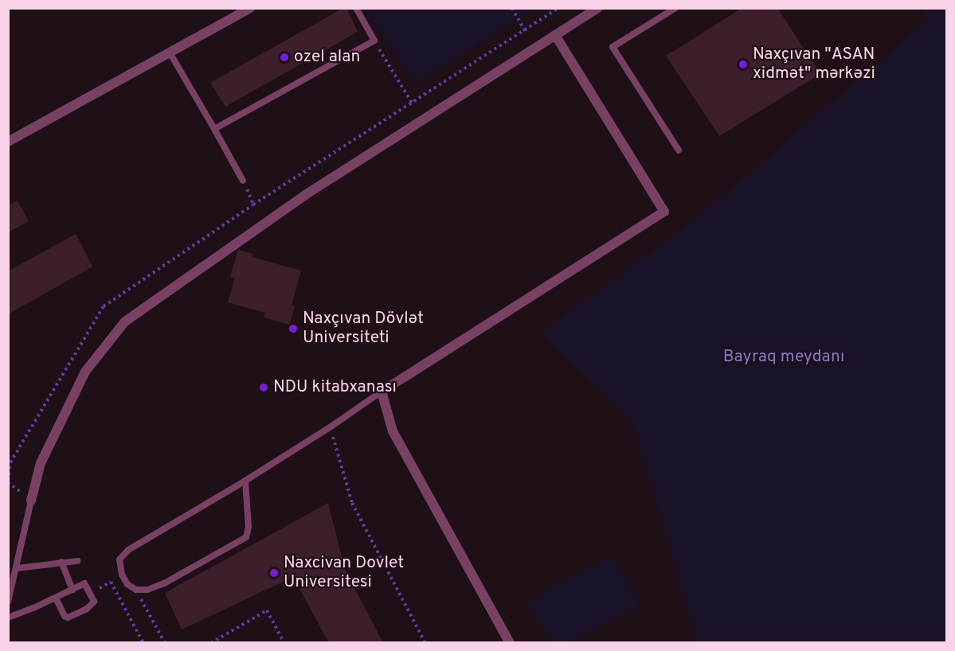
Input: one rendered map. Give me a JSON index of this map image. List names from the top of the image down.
{
  "parks": ["Bayraq meydanı"],
  "places": [
    "ozel alan",
    "Naxçıvan \"ASAN xidmət\" mərkəzi",
    "Naxçıvan Dövlət Universiteti",
    "NDU kitabxanası",
    "Naxcivan Dovlet Universitesi"
  ]
}
